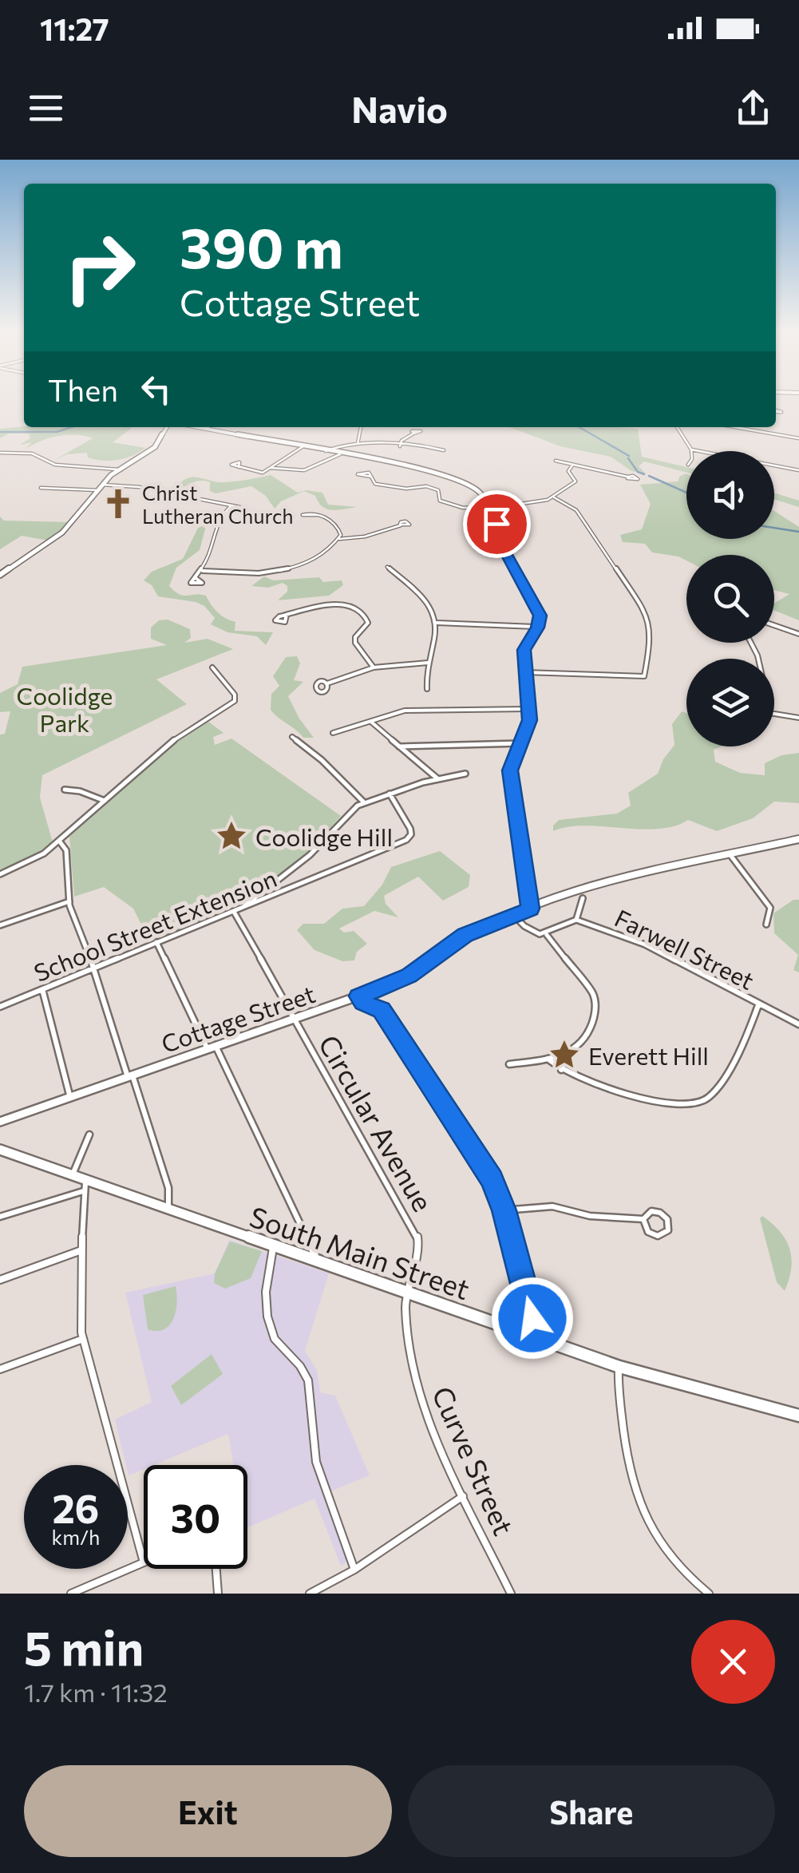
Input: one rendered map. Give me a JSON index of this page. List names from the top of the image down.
{
  "streets": {
    "main road": ["South Main Street"],
    "street": [
      "School Street Extension",
      "Farwell Street",
      "Cottage Street",
      "Circular Avenue",
      "Curve Street"
    ]
  },
  "crossings": [
    ["School Street Extension", "Circular Avenue"],
    ["Cottage Street", "Circular Avenue"],
    ["Circular Avenue", "South Main Street"],
    ["Circular Avenue", "Curve Street"],
    ["South Main Street", "Curve Street"]
  ],
  "parks": ["Coolidge Park"],
  "places": {
    "church": ["Christ Lutheran Church"],
    "place": ["Coolidge Hill", "Everett Hill"]
  },
  "page": {
    "status": "11:27",
    "header": "Navio",
    "turn": ["390 m", "Cottage Street"],
    "then": "Then",
    "speed": "26 km/h",
    "limit": "30",
    "heading": ["5 min", "1.7 km · 11:32"],
    "buttons": ["Exit", "Share"]
  }
}
